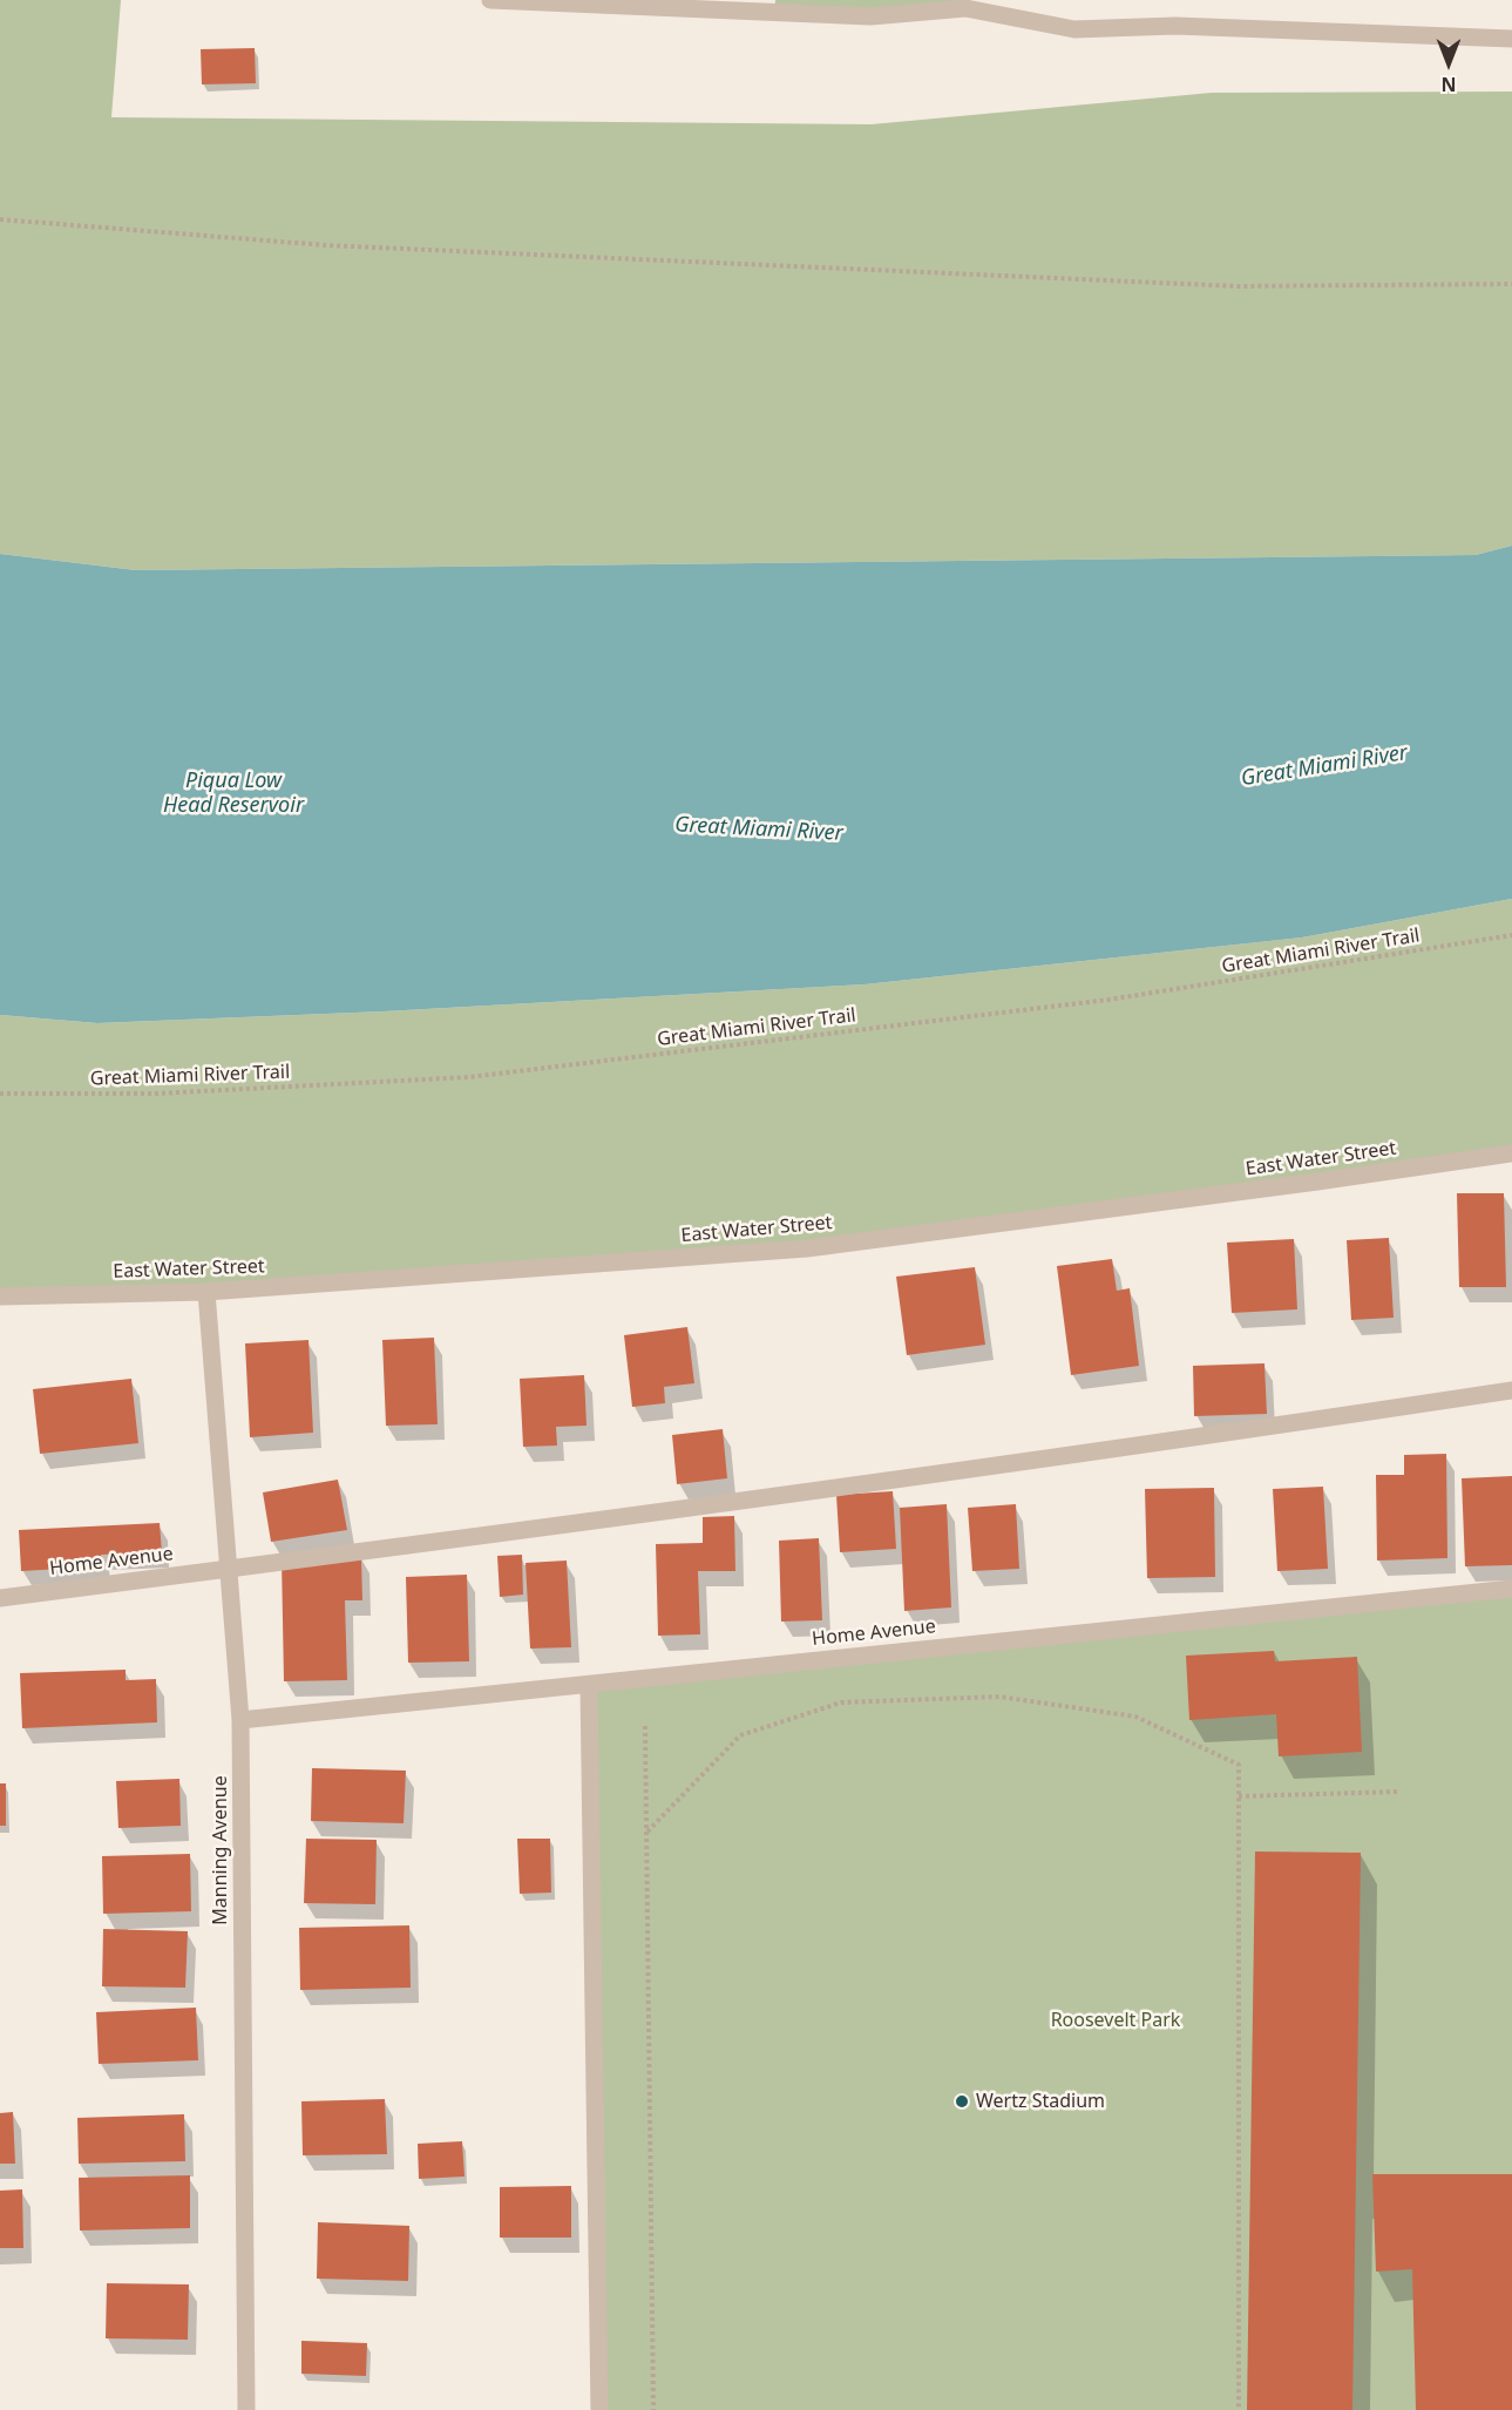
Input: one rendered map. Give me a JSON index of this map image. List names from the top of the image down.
{
  "streets": {
    "street": ["East Water Street", "Home Avenue", "Manning Avenue"],
    "path": ["Great Miami River Trail"]
  },
  "crossings": [
    ["East Water Street", "Manning Avenue"],
    ["Home Avenue", "Manning Avenue"]
  ],
  "water": ["Great Miami River", "Piqua Low Head Reservoir"],
  "parks": ["Roosevelt Park"],
  "places": ["Wertz Stadium"],
  "north": "bottom"
}
